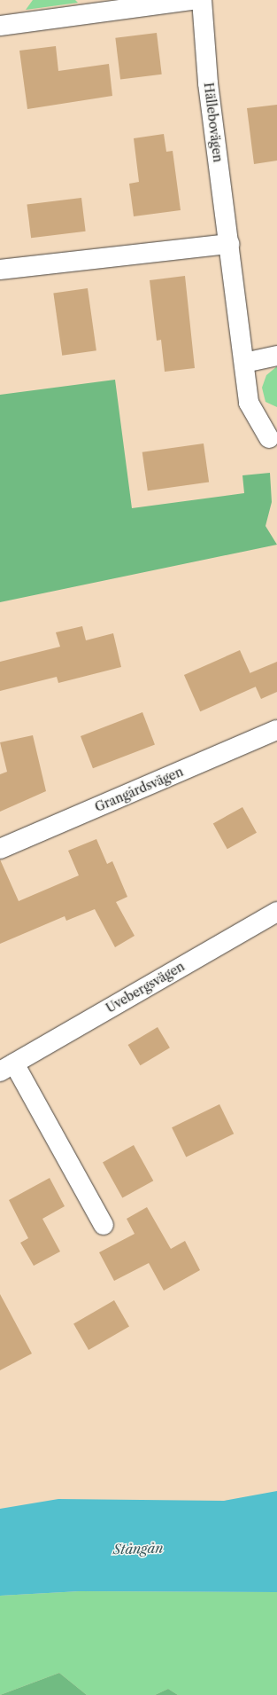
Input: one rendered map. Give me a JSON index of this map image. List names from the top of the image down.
{
  "streets": {
    "street": ["Hällebovägen", "Grangårdsvägen", "Uvebergsvägen"]
  },
  "water": ["Stångån"]
}
